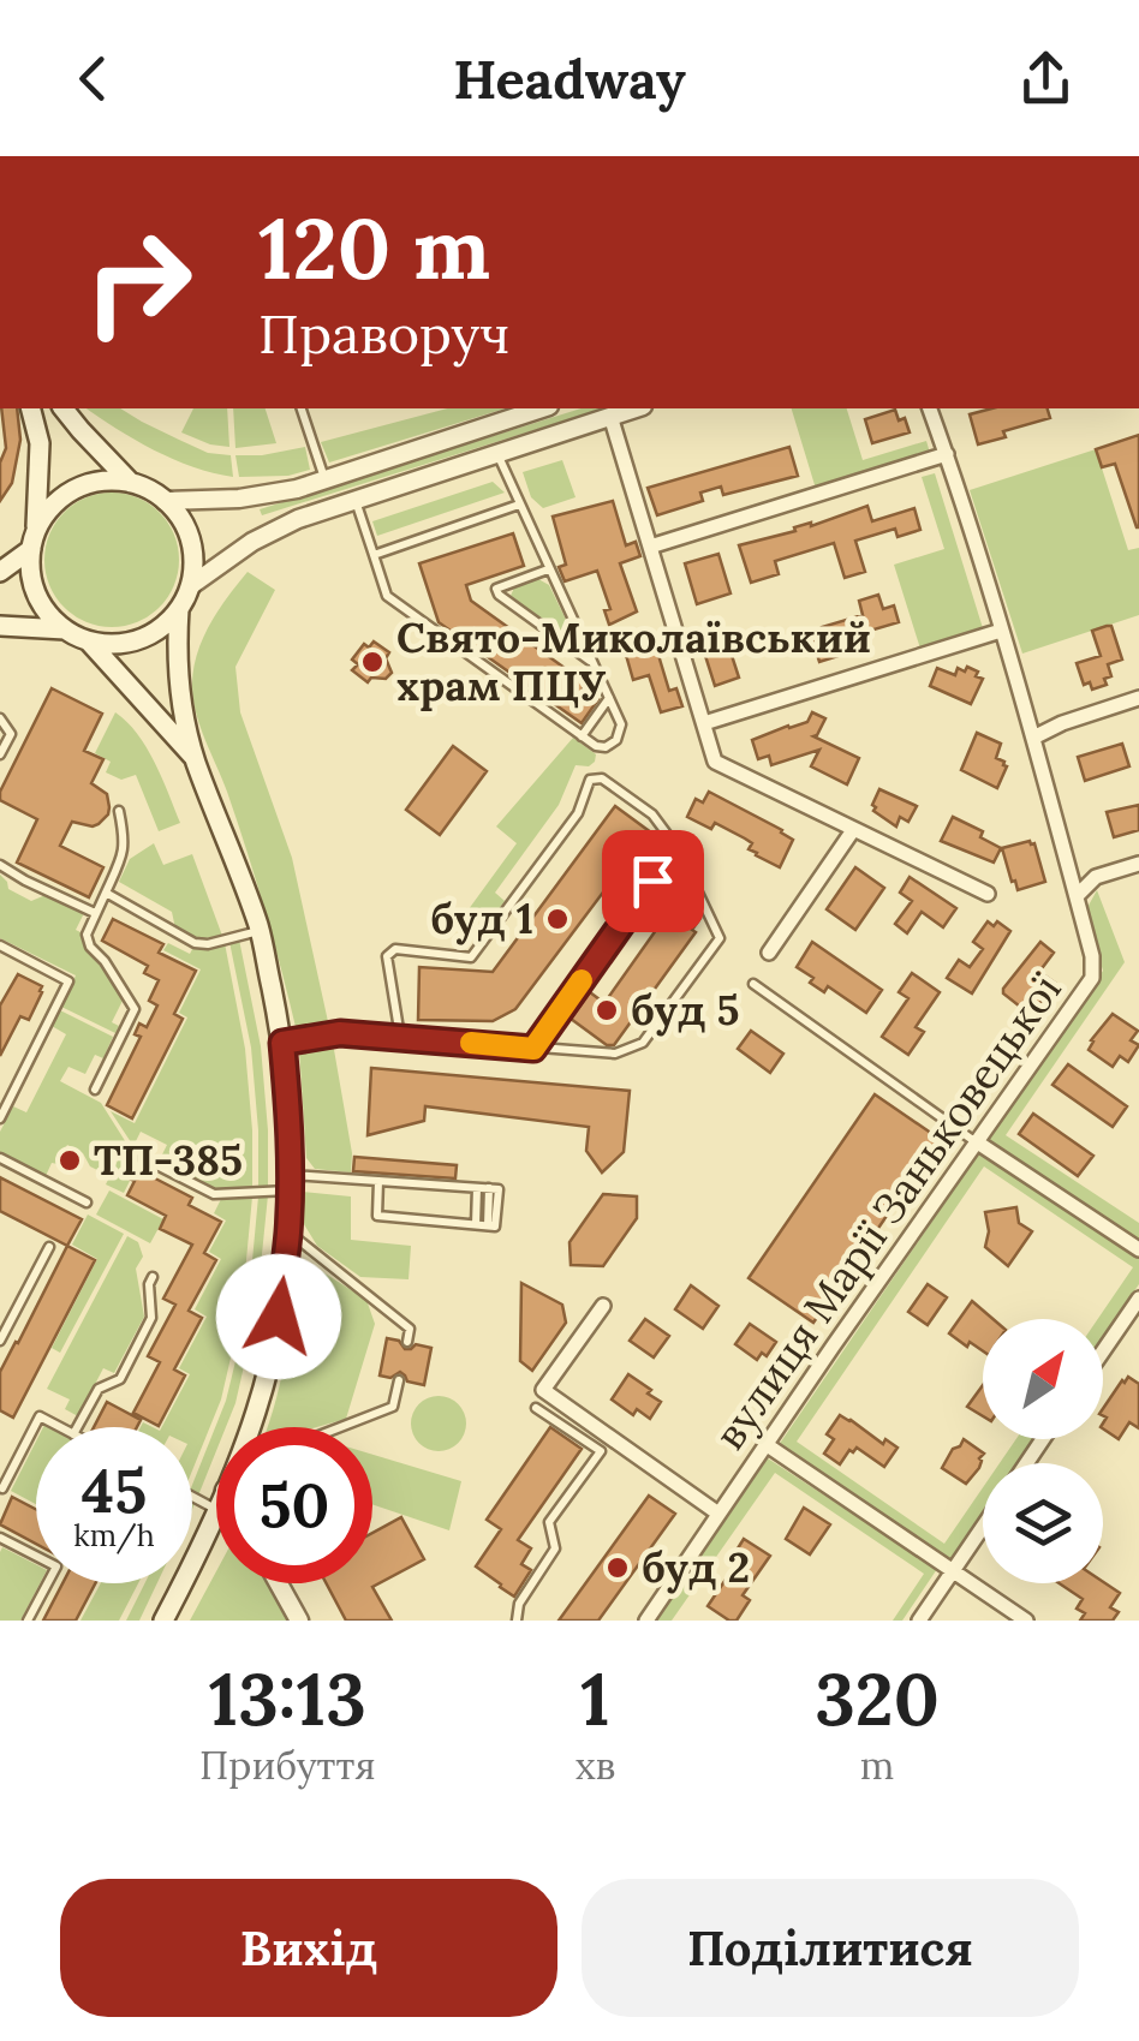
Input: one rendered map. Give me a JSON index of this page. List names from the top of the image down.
{
  "streets": {
    "street": ["вулиця Марії Заньковецької"]
  },
  "places": [
    "Свято-Миколаївський храм ПЦУ",
    "буд 1",
    "буд 5",
    "ТП-385",
    "буд 2"
  ],
  "north": "top right",
  "page": {
    "header": "Headway",
    "turn": ["120 m", "Праворуч"],
    "speed": "45 km/h",
    "limit": "50",
    "eta": [
      "13:13",
      "Прибуття",
      "1",
      "хв",
      "320",
      "m"
    ],
    "buttons": ["Вихід", "Поділитися"]
  }
}
